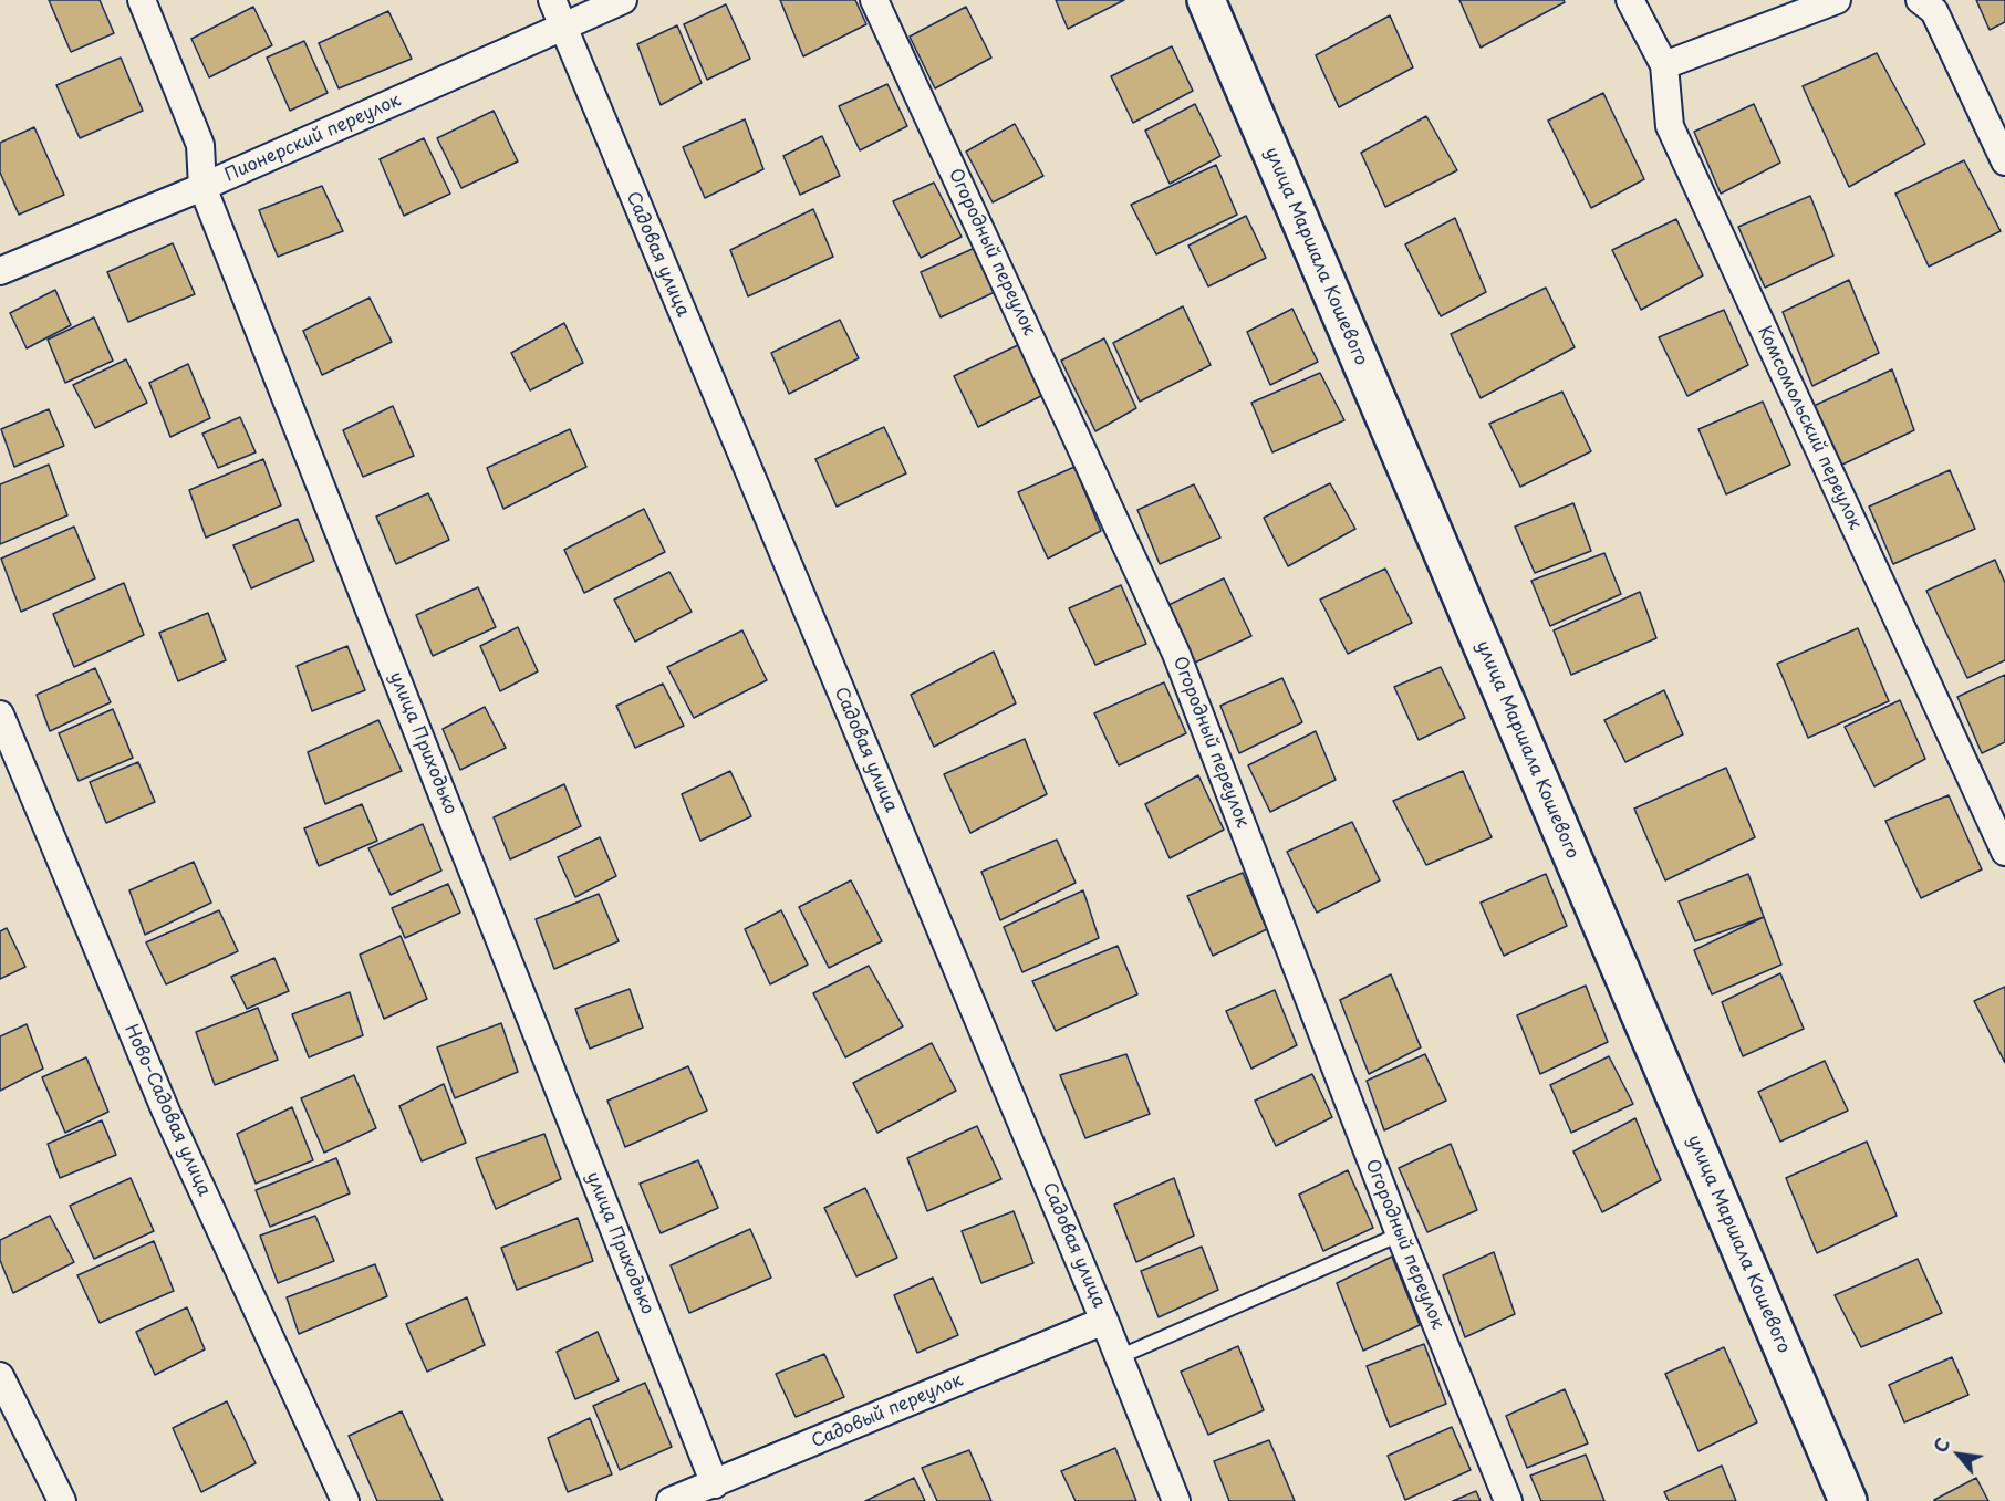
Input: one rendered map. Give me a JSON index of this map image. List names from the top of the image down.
{
  "streets": {
    "main road": ["улица Маршала Кошевого"],
    "street": [
      "Пионерский переулок",
      "Огородный переулок",
      "Садовая улица",
      "Комсомольский переулок",
      "улица Приходько",
      "Ново-Садовая улица",
      "Садовый переулок"
    ]
  },
  "crossings": [
    ["Пионерский переулок", "Садовая улица"],
    ["Пионерский переулок", "улица Приходько"],
    ["Садовая улица", "Садовый переулок"],
    ["улица Приходько", "Садовый переулок"]
  ],
  "north": "top left"
}
